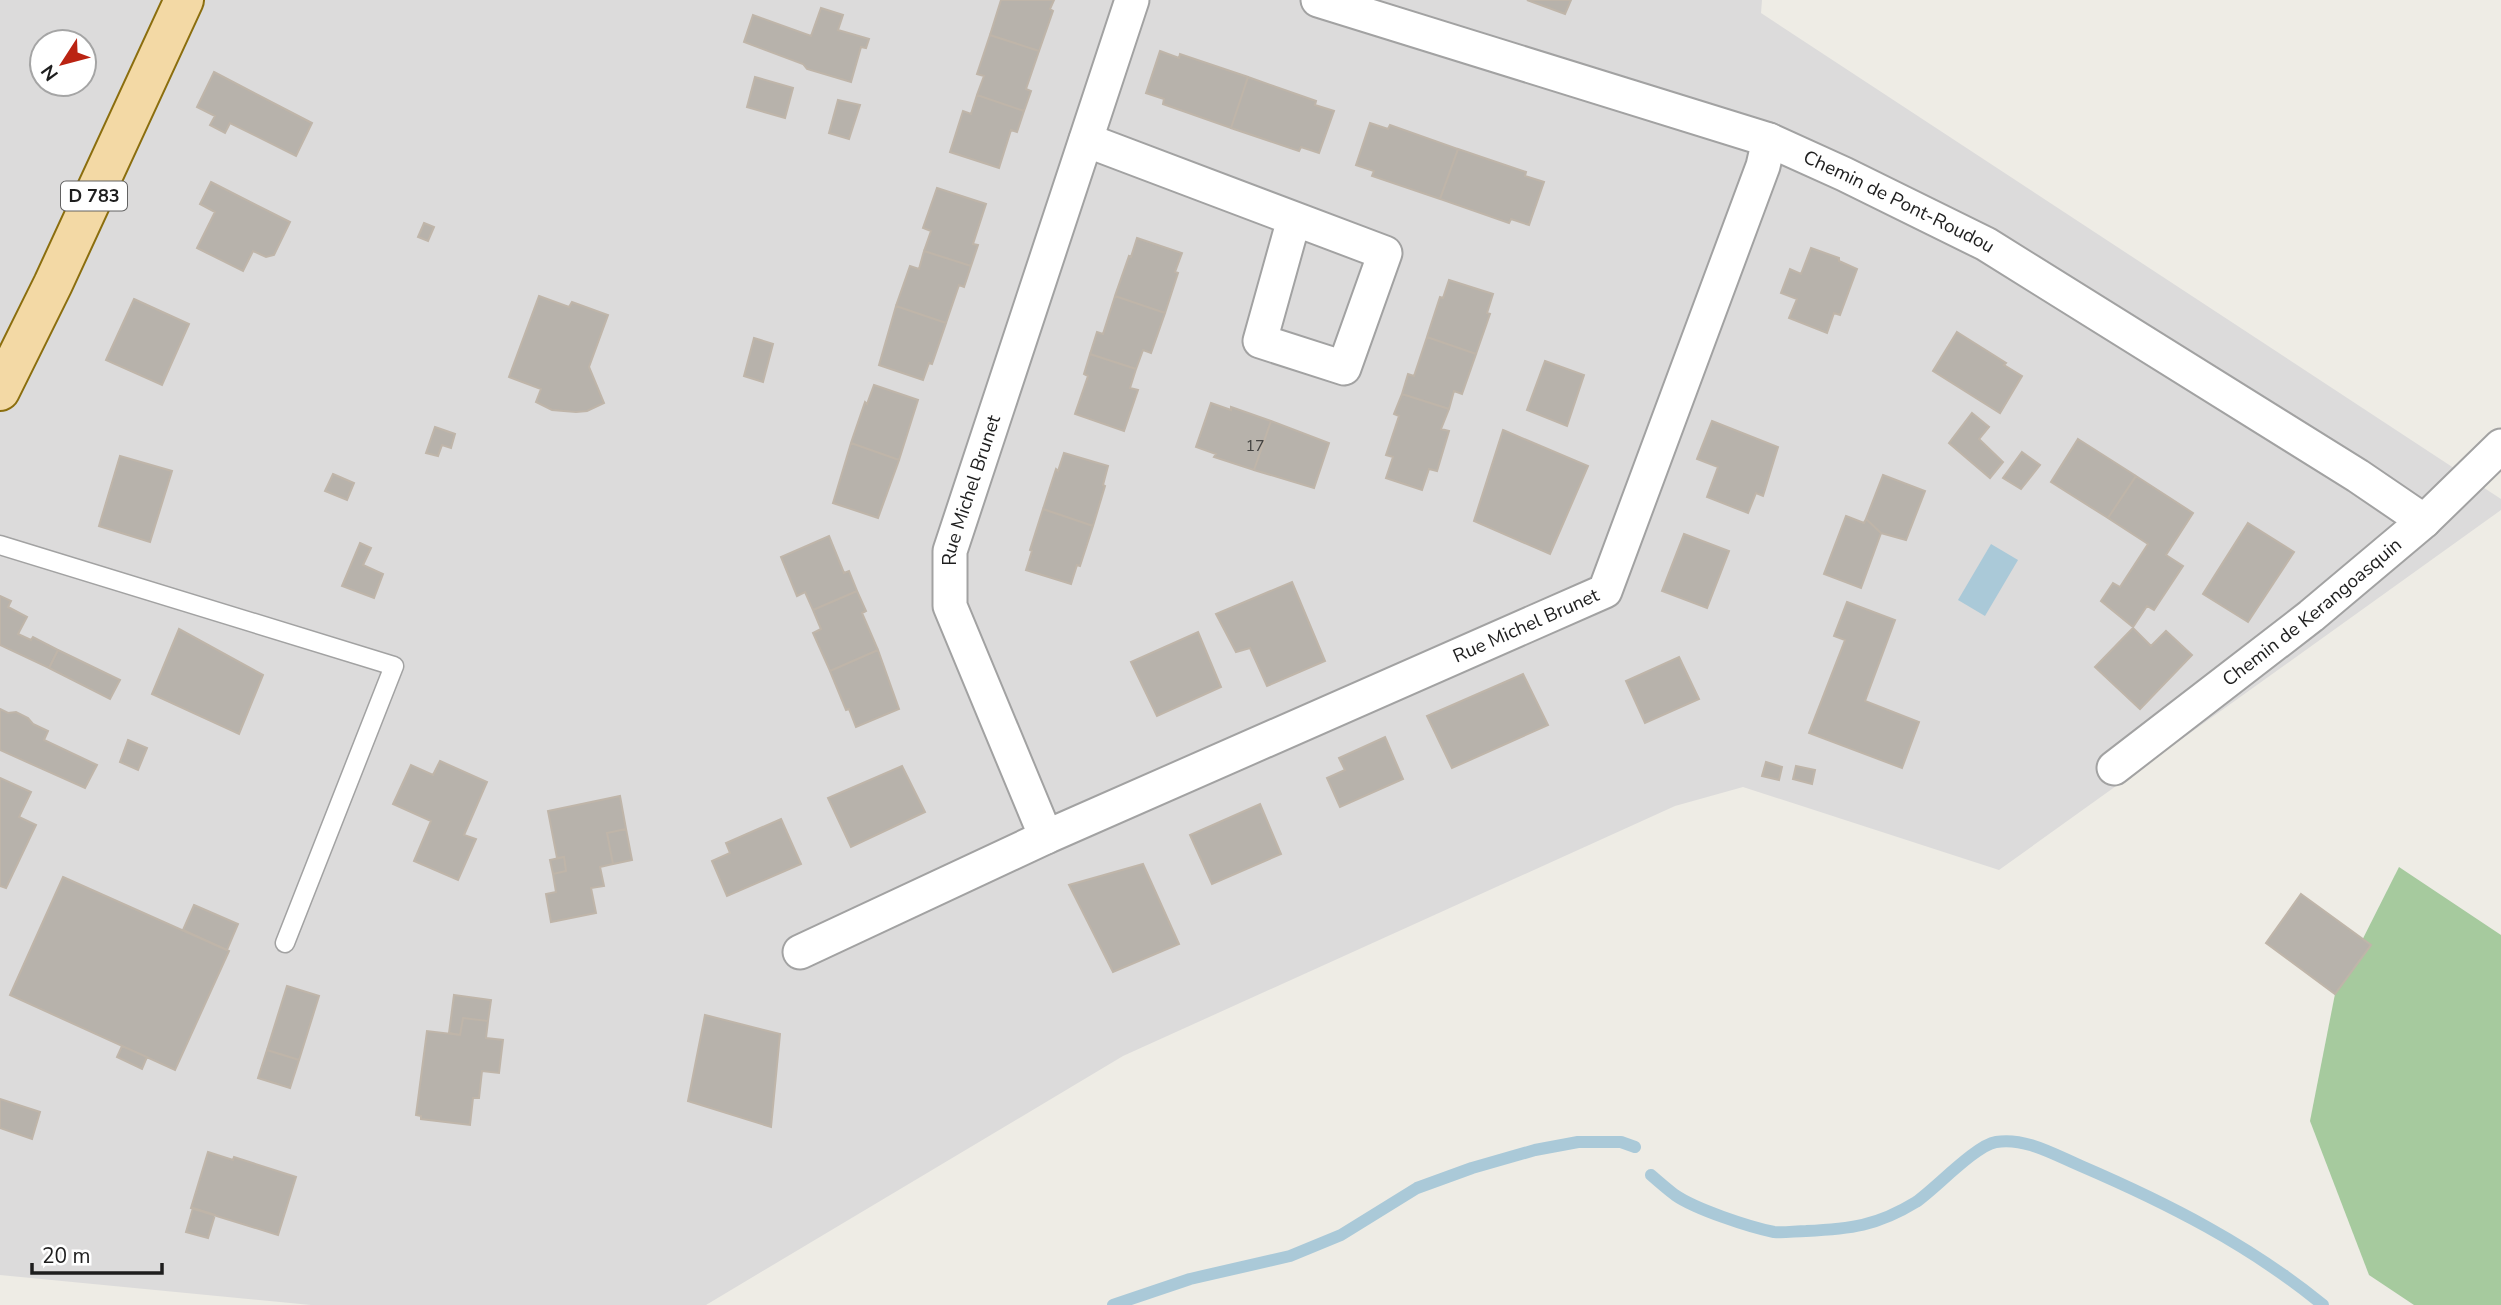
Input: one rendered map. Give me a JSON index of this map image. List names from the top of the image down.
{
  "streets": {
    "main road": ["D 783"],
    "street": ["Chemin de Pont-Roudou", "Rue Michel Brunet", "Chemin de Kerangoasquin"]
  },
  "crossings": [
    ["Chemin de Pont-Roudou", "Rue Michel Brunet"],
    ["Chemin de Pont-Roudou", "Chemin de Kerangoasquin"]
  ],
  "house_numbers": ["17"],
  "scale_bar": "20 m",
  "north": "bottom left"
}
